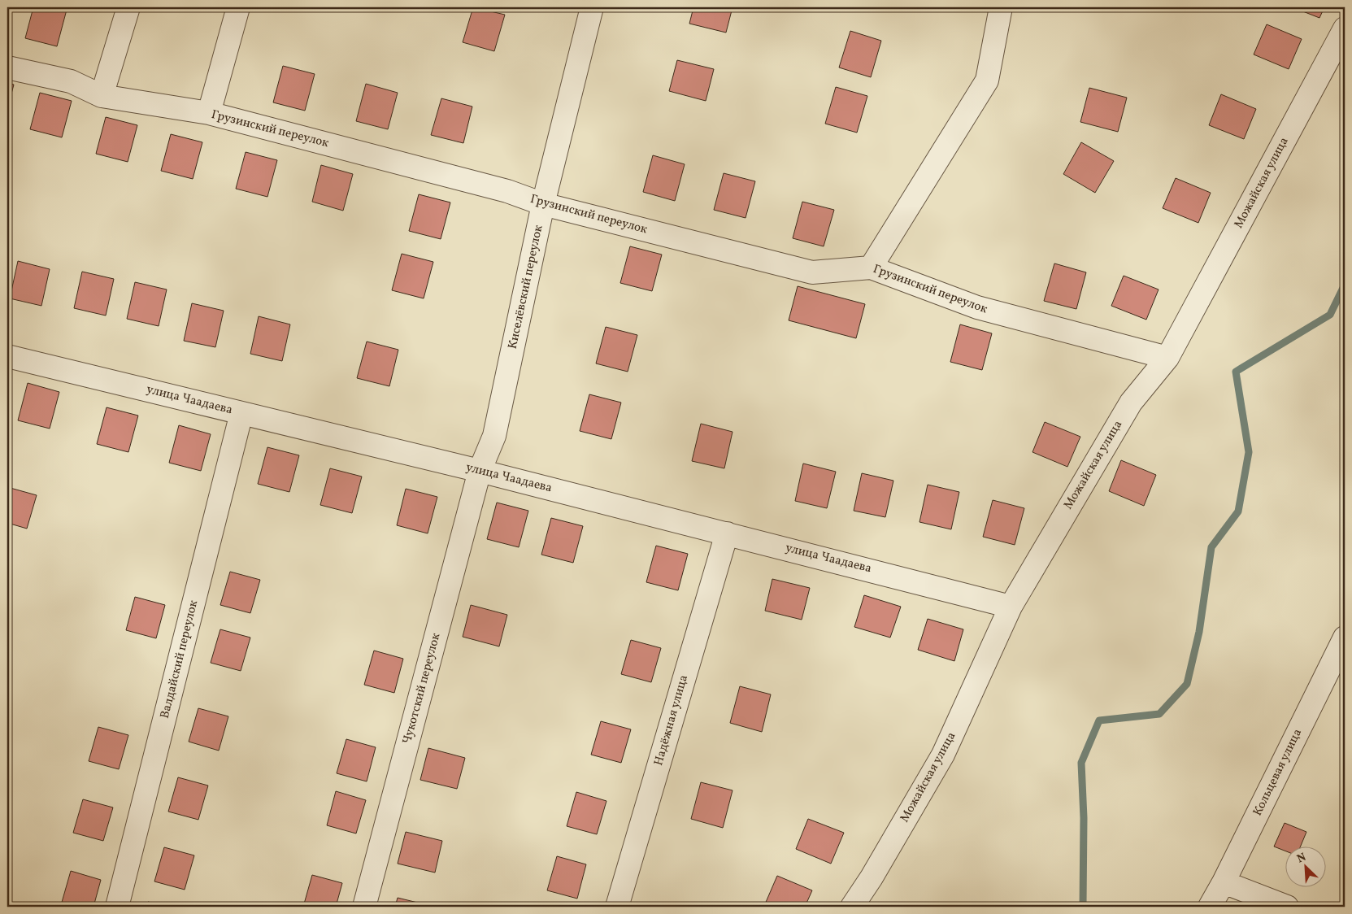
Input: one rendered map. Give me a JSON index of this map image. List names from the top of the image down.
{
  "streets": {
    "street": [
      "Грузинский переулок",
      "Можайская улица",
      "Киселёвский переулок",
      "улица Чаадаева",
      "Валдайский переулок",
      "Чукотский переулок",
      "Надёжная улица",
      "Кольцевая улица"
    ]
  },
  "crossings": [
    ["Грузинский переулок", "Можайская улица"],
    ["Грузинский переулок", "Киселёвский переулок"],
    ["Можайская улица", "улица Чаадаева"],
    ["Киселёвский переулок", "улица Чаадаева"],
    ["Киселёвский переулок", "Чукотский переулок"],
    ["улица Чаадаева", "Валдайский переулок"],
    ["улица Чаадаева", "Чукотский переулок"],
    ["улица Чаадаева", "Надёжная улица"]
  ],
  "north": "top left"
}
